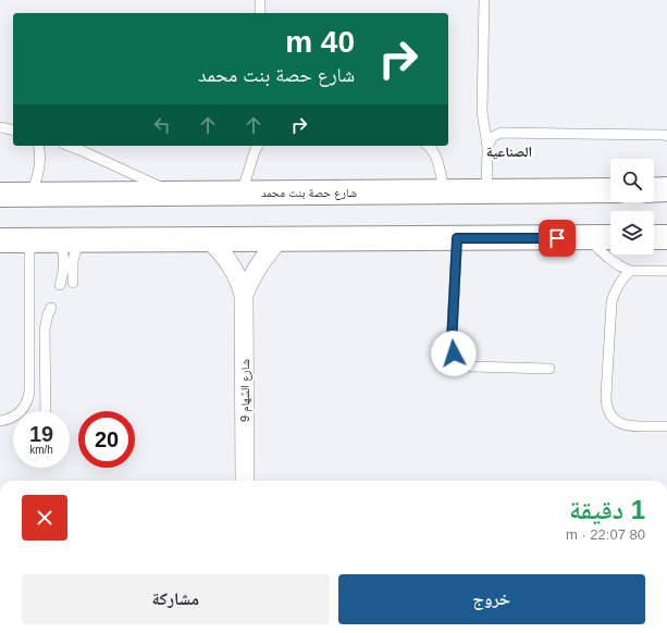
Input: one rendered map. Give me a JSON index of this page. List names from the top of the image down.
{
  "streets": {
    "street": ["شارع حصة بنت محمد", "شارع السِّهام 9"]
  },
  "districts": ["الصناعية"],
  "page": {
    "turn": ["40 m", "شارع حصة بنت محمد"],
    "speed": "19 km/h",
    "limit": "20",
    "heading": ["1 دقيقة", "80 m · 22:07"],
    "buttons": ["خروج", "مشاركة"]
  }
}
